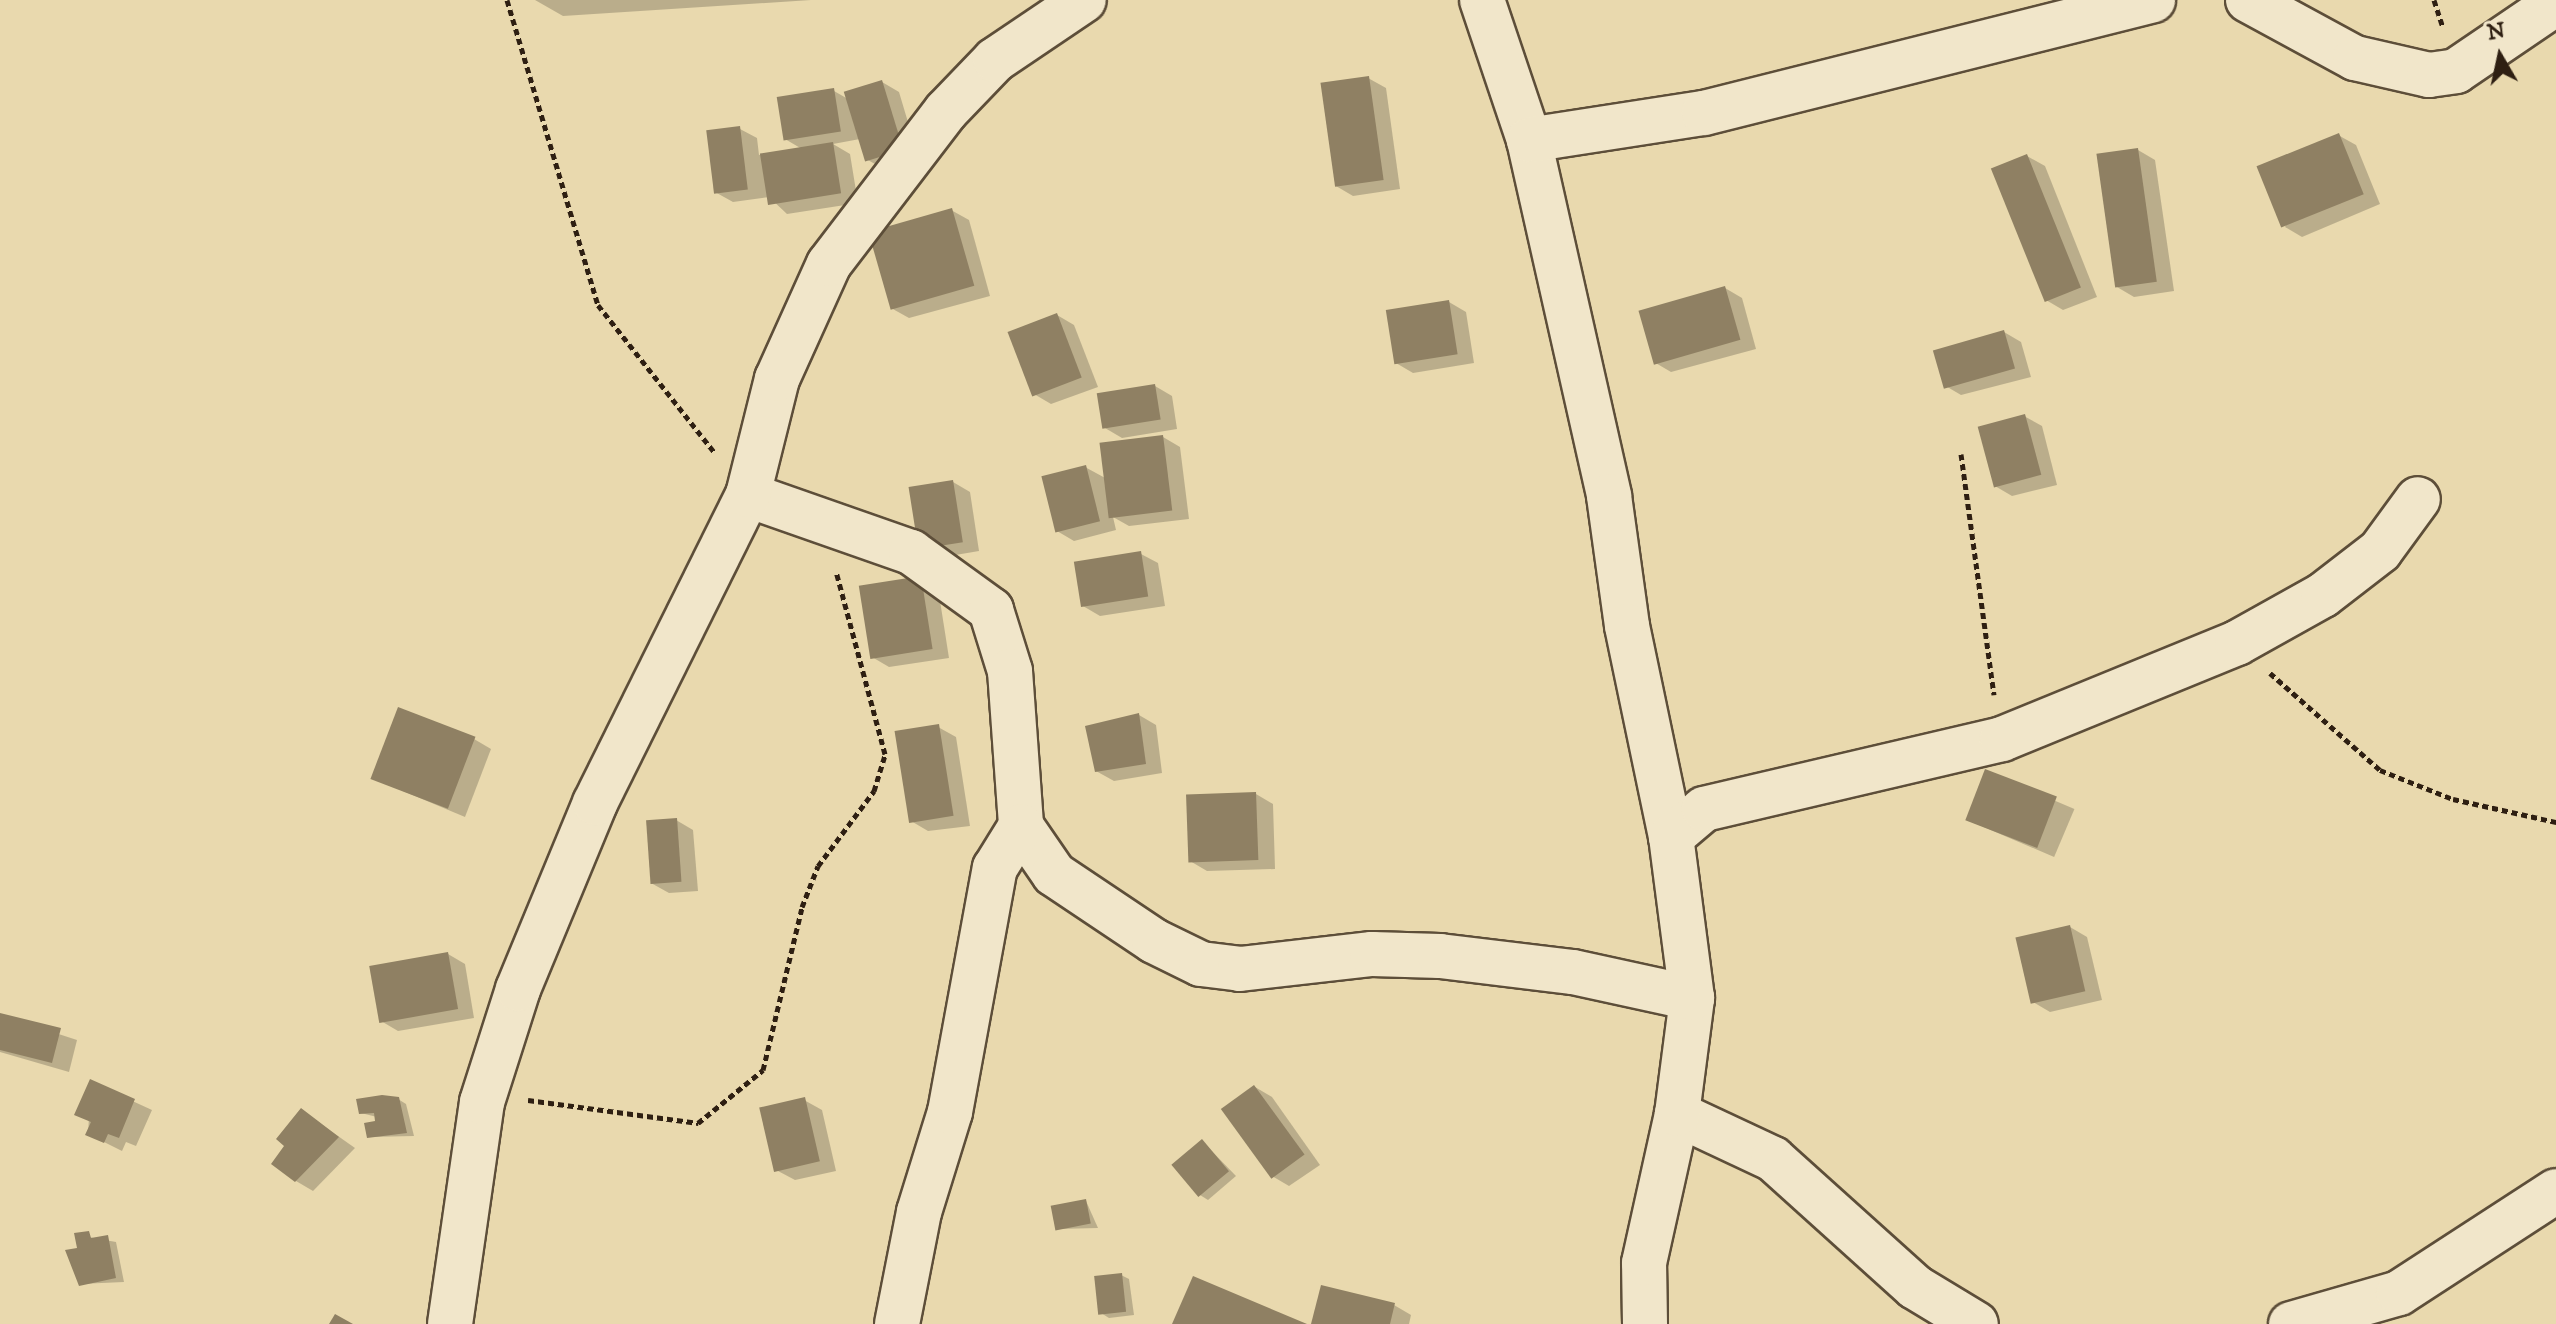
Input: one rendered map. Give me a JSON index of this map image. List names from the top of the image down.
{
  "north": "top"
}
